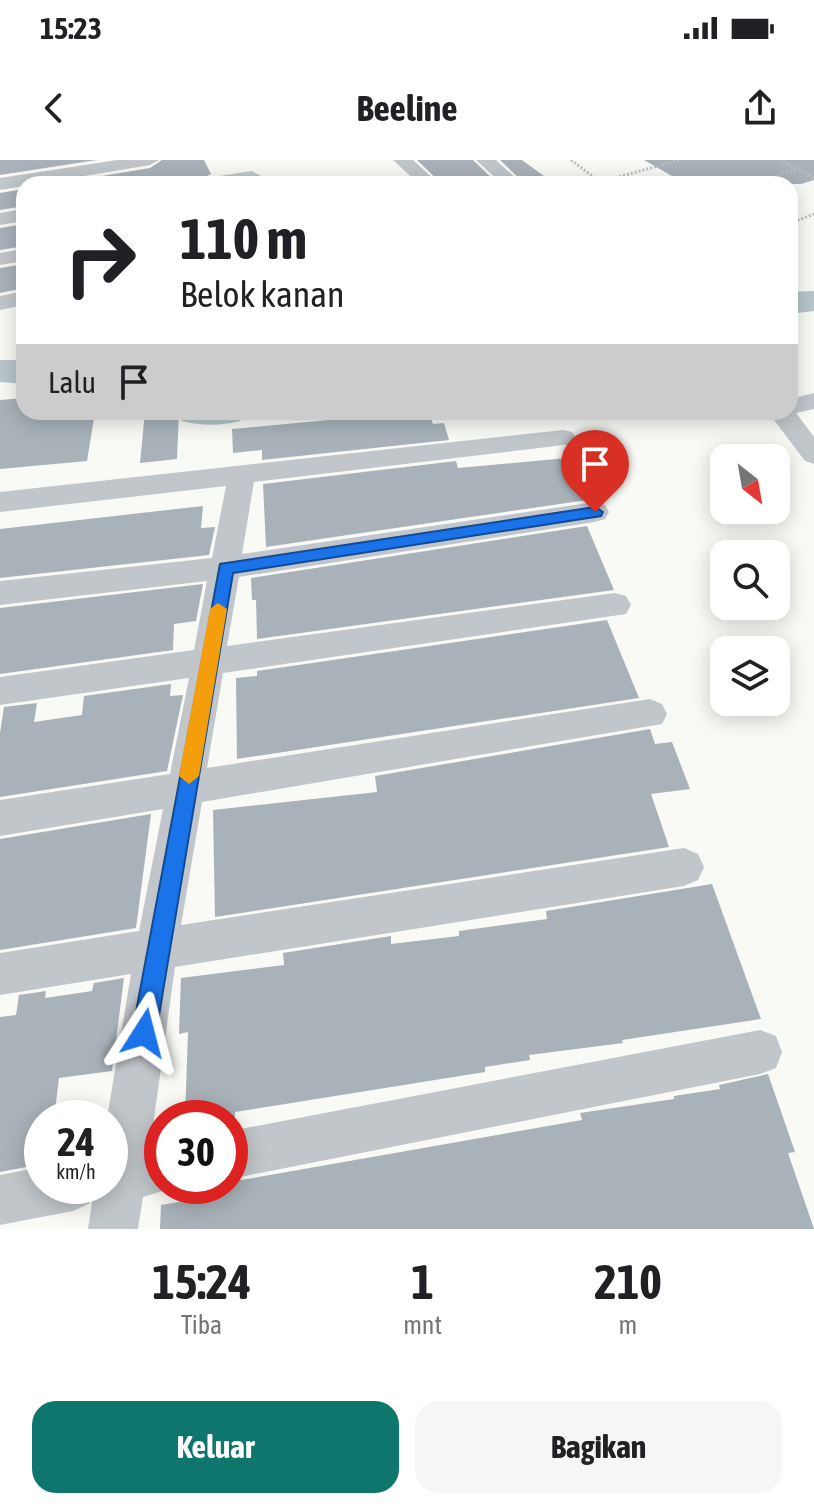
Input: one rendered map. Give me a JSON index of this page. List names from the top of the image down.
{
  "north": "bottom right",
  "page": {
    "status": "15:23",
    "header": "Beeline",
    "turn": ["110 m", "Belok kanan"],
    "then": "Lalu",
    "speed": "24 km/h",
    "limit": "30",
    "eta": [
      "15:24",
      "Tiba",
      "1",
      "mnt",
      "210",
      "m"
    ],
    "buttons": ["Keluar", "Bagikan"]
  }
}
